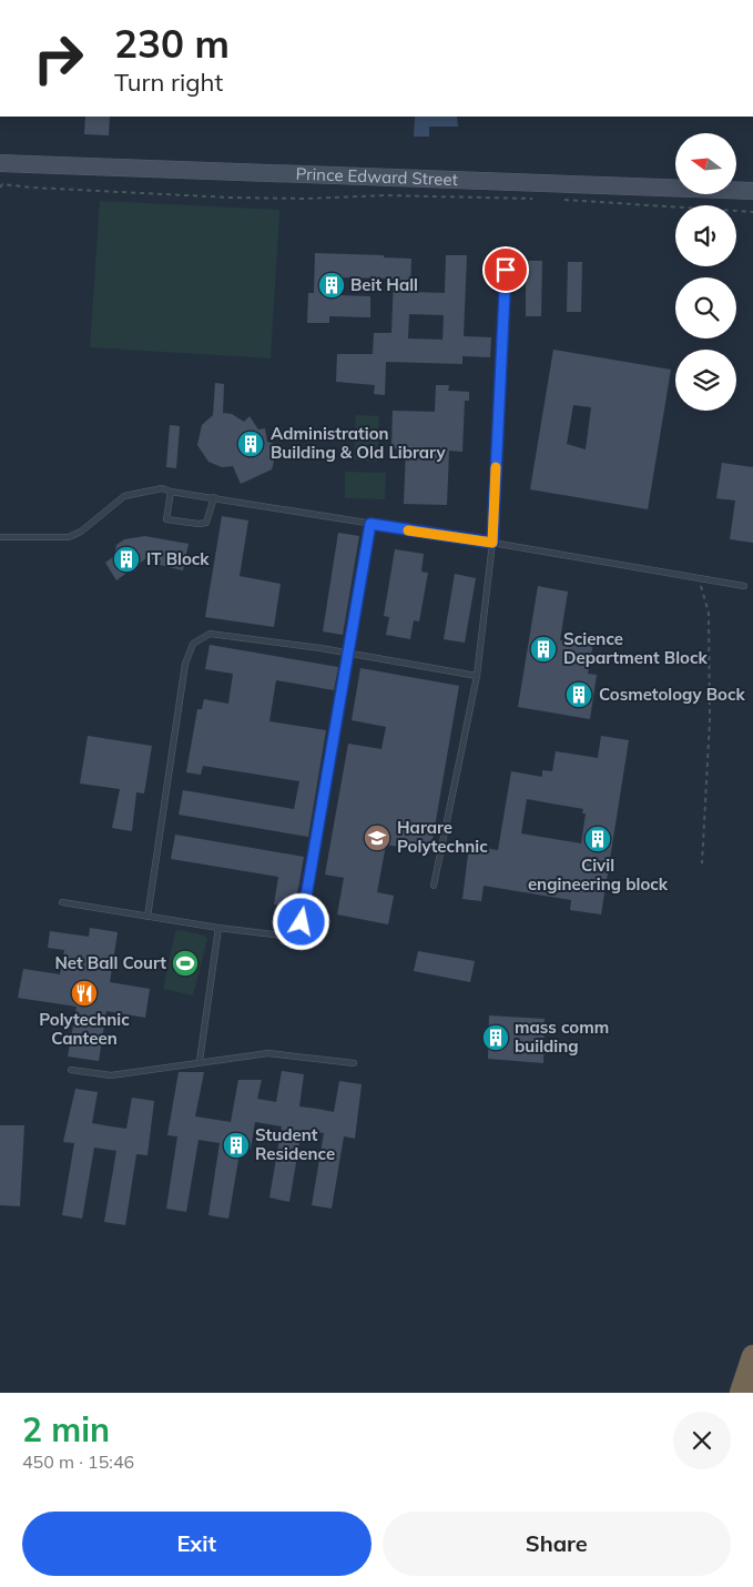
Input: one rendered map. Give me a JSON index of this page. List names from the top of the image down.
{
  "streets": {
    "main road": ["Prince Edward Street"]
  },
  "places": {
    "building": [
      "Beit Hall",
      "Administration Building & Old Library",
      "IT Block",
      "Science Department Block",
      "Cosmetology Bock",
      "Civil engineering block",
      "mass comm building",
      "Student Residence"
    ],
    "school or university": ["Harare Polytechnic"],
    "sports": ["Net Ball Court"],
    "restaurant": ["Polytechnic Canteen"]
  },
  "north": "left",
  "page": {
    "turn": ["230 m", "Turn right"],
    "heading": ["2 min", "450 m · 15:46"],
    "buttons": ["Exit", "Share"]
  }
}
